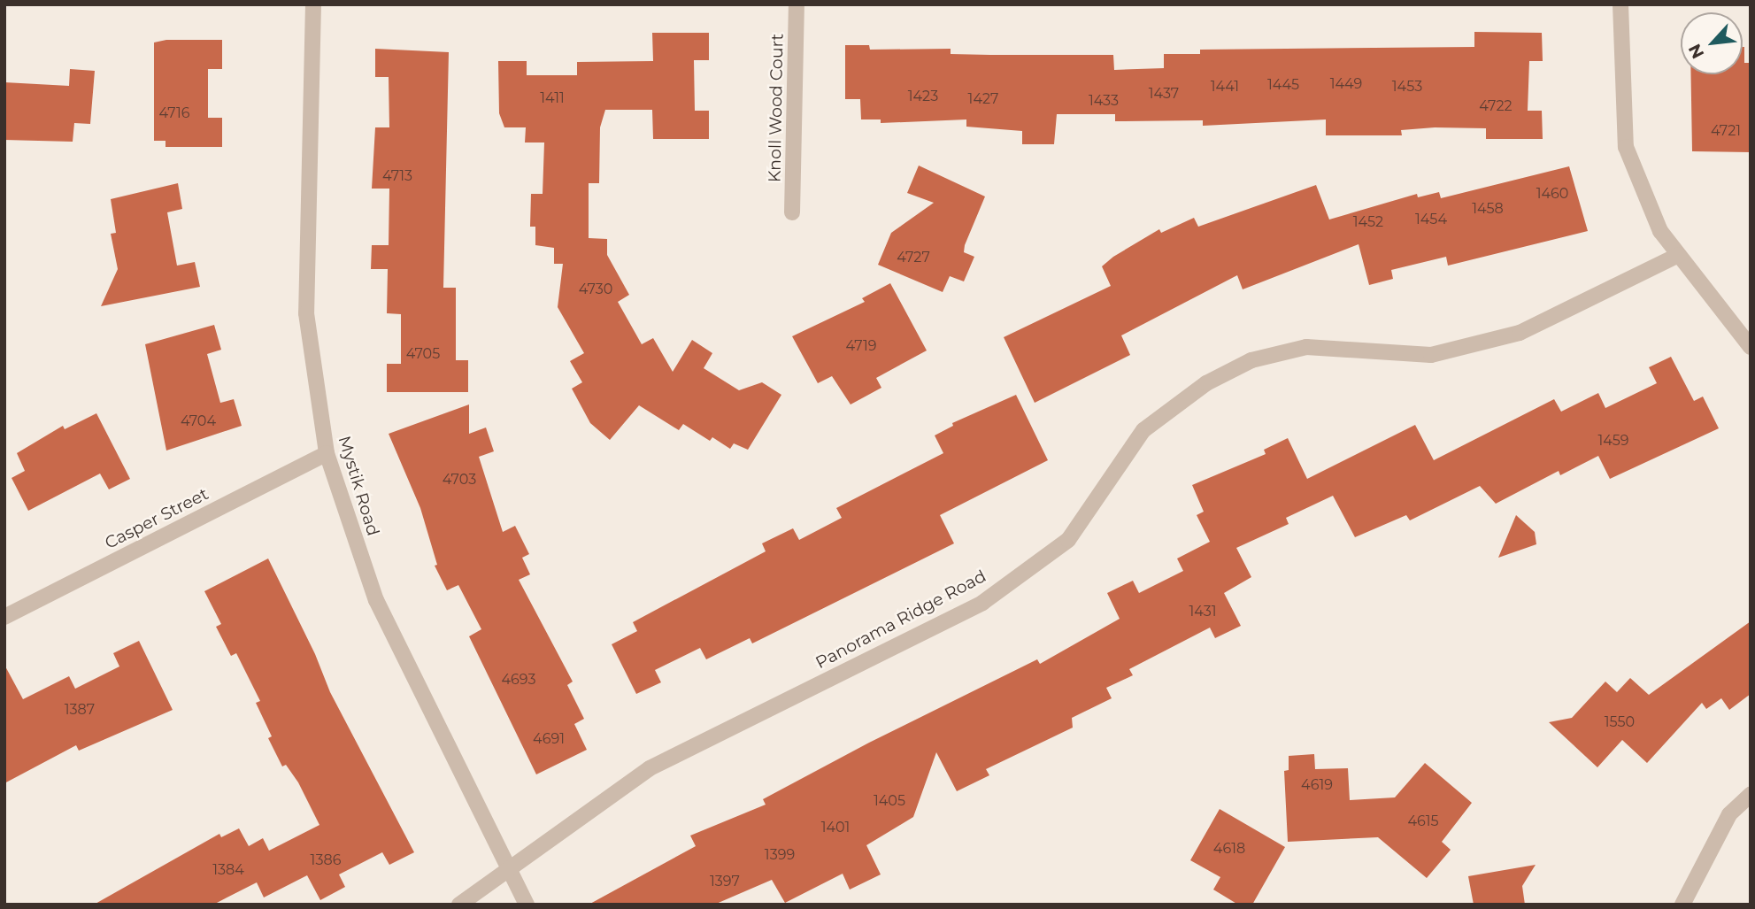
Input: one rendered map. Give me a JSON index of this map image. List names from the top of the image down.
{
  "streets": {
    "street": [
      "Knoll Wood Court",
      "Mystik Road",
      "Casper Street",
      "Panorama Ridge Road"
    ]
  },
  "crossings": [
    ["Mystik Road", "Casper Street"],
    ["Mystik Road", "Panorama Ridge Road"]
  ],
  "house_numbers": [
    "1449",
    "1445",
    "1441",
    "1453",
    "1437",
    "1423",
    "1411",
    "1427",
    "1433",
    "4722",
    "4716",
    "4721",
    "4713",
    "1460",
    "1458",
    "1454",
    "1452",
    "4727",
    "4730",
    "4719",
    "4705",
    "4704",
    "1459",
    "4703",
    "1431",
    "4693",
    "1387",
    "1550",
    "4691",
    "4619",
    "1405",
    "4615",
    "1401",
    "4618",
    "1399",
    "1386",
    "1384",
    "1397"
  ],
  "north": "bottom left"
}
